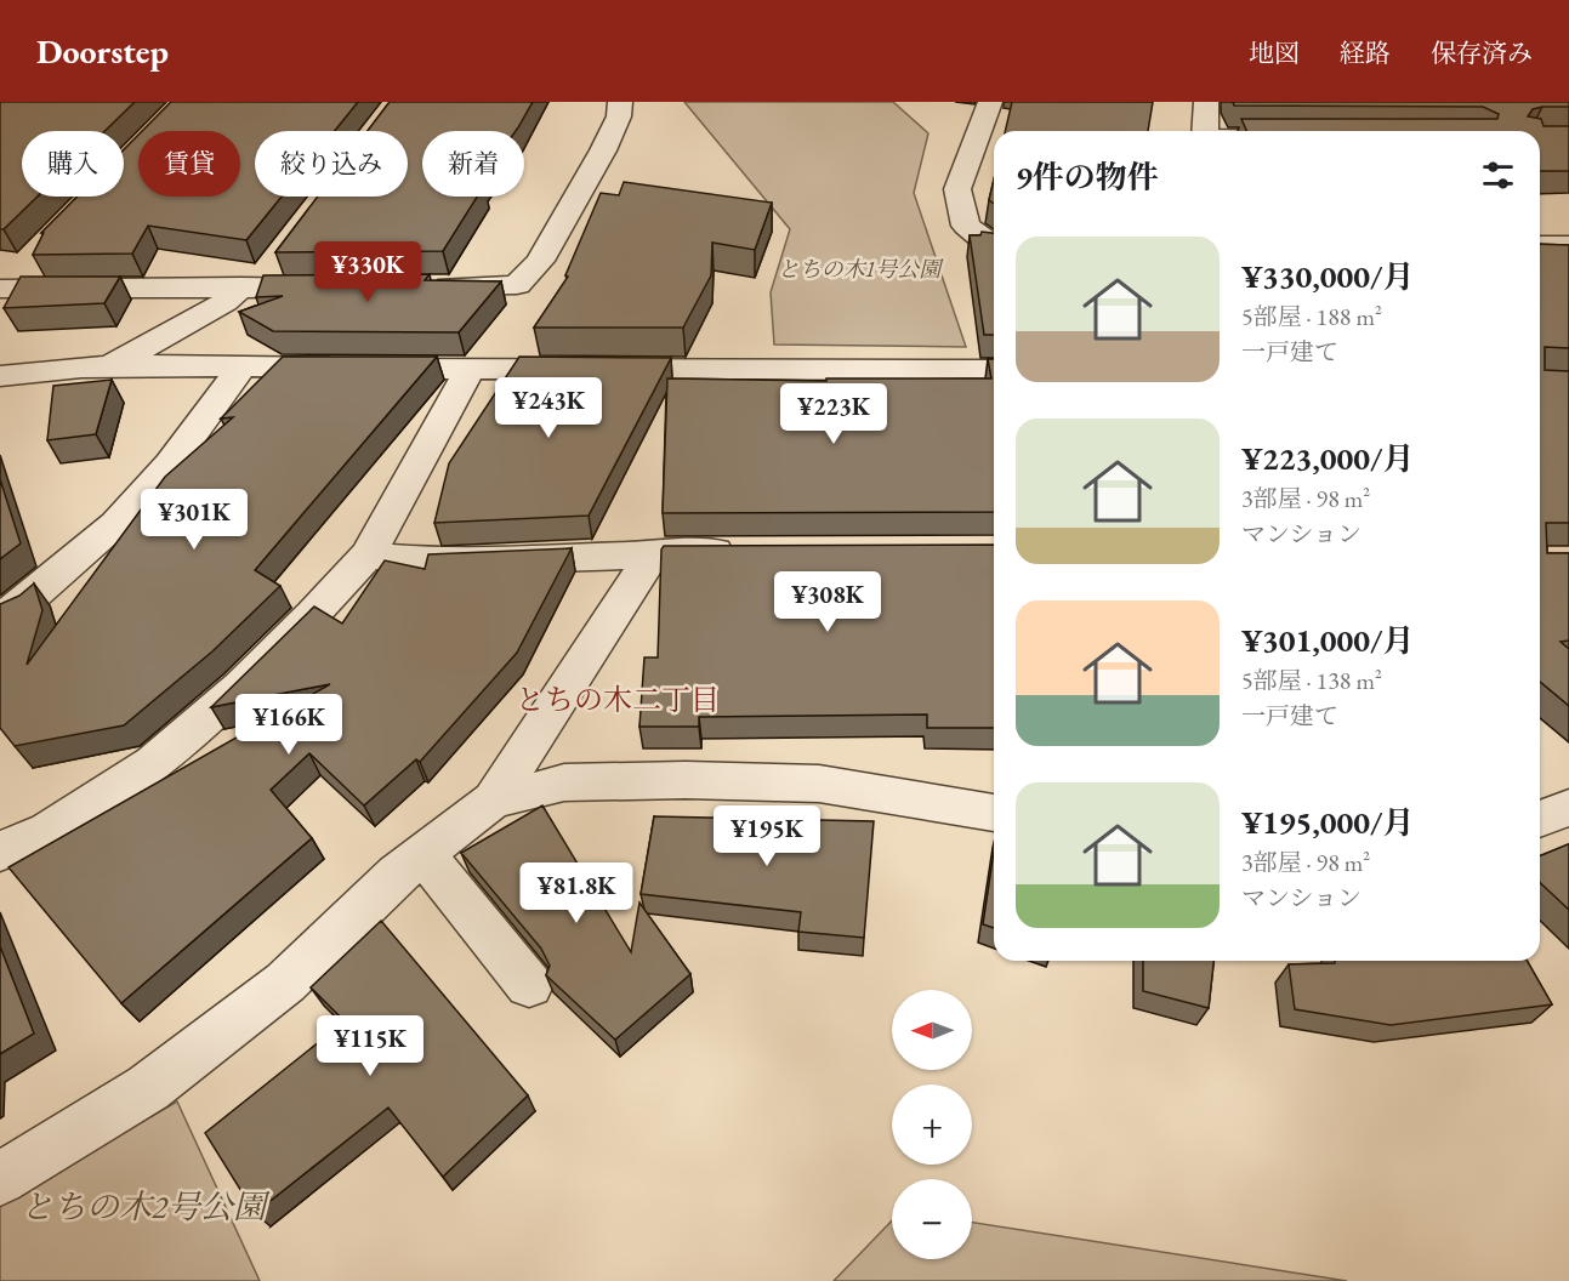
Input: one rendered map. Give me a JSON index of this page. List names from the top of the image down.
{
  "districts": ["とちの木二丁目"],
  "parks": ["とちの木1号公園", "とちの木2号公園"],
  "north": "left",
  "page": {
    "header": "Doorstep",
    "nav": ["地図", "経路", "保存済み"],
    "chip": [
      "購入",
      "賃貸",
      "絞り込み",
      "新着"
    ],
    "heading": "9件の物件",
    "list": [
      {
        "name": "¥330,000/月",
        "note": "5部屋 · 188 m² · 一戸建て"
      },
      {
        "name": "¥223,000/月",
        "note": "3部屋 · 98 m² · マンション"
      },
      {
        "name": "¥301,000/月",
        "note": "5部屋 · 138 m² · 一戸建て"
      },
      {
        "name": "¥195,000/月",
        "note": "3部屋 · 98 m² · マンション"
      }
    ],
    "price": [
      "¥330K",
      "¥243K",
      "¥223K",
      "¥301K",
      "¥308K",
      "¥166K",
      "¥195K",
      "¥81.8K",
      "¥115K"
    ],
    "map_buttons": ["+", "−"]
  }
}
